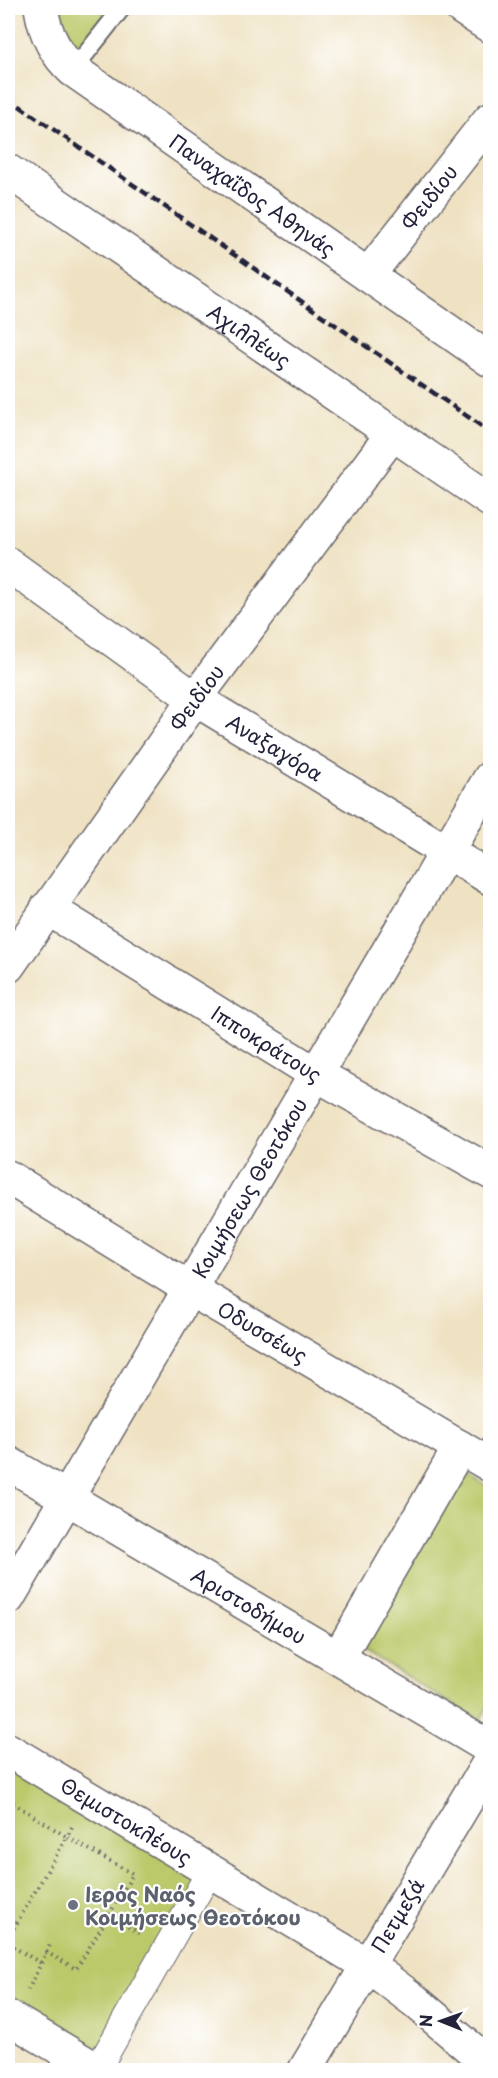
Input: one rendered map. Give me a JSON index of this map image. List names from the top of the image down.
{
  "streets": {
    "street": [
      "Παναχαΐδος Αθηνάς",
      "Φειδίου",
      "Αχιλλέως",
      "Αναξαγόρα",
      "Ιπποκράτους",
      "Κοιμήσεως Θεοτόκου",
      "Οδυσσέως",
      "Αριστοδήμου",
      "Θεμιστοκλέους",
      "Πετμεζά"
    ]
  },
  "crossings": [
    ["Παναχαΐδος Αθηνάς", "Φειδίου"],
    ["Φειδίου", "Αχιλλέως"],
    ["Φειδίου", "Αναξαγόρα"],
    ["Φειδίου", "Ιπποκράτους"],
    ["Αναξαγόρα", "Κοιμήσεως Θεοτόκου"],
    ["Ιπποκράτους", "Κοιμήσεως Θεοτόκου"],
    ["Κοιμήσεως Θεοτόκου", "Οδυσσέως"],
    ["Κοιμήσεως Θεοτόκου", "Αριστοδήμου"],
    ["Θεμιστοκλέους", "Πετμεζά"]
  ],
  "places": ["Ιερός Ναός Κοιμήσεως Θεοτόκου"],
  "north": "left"
}
